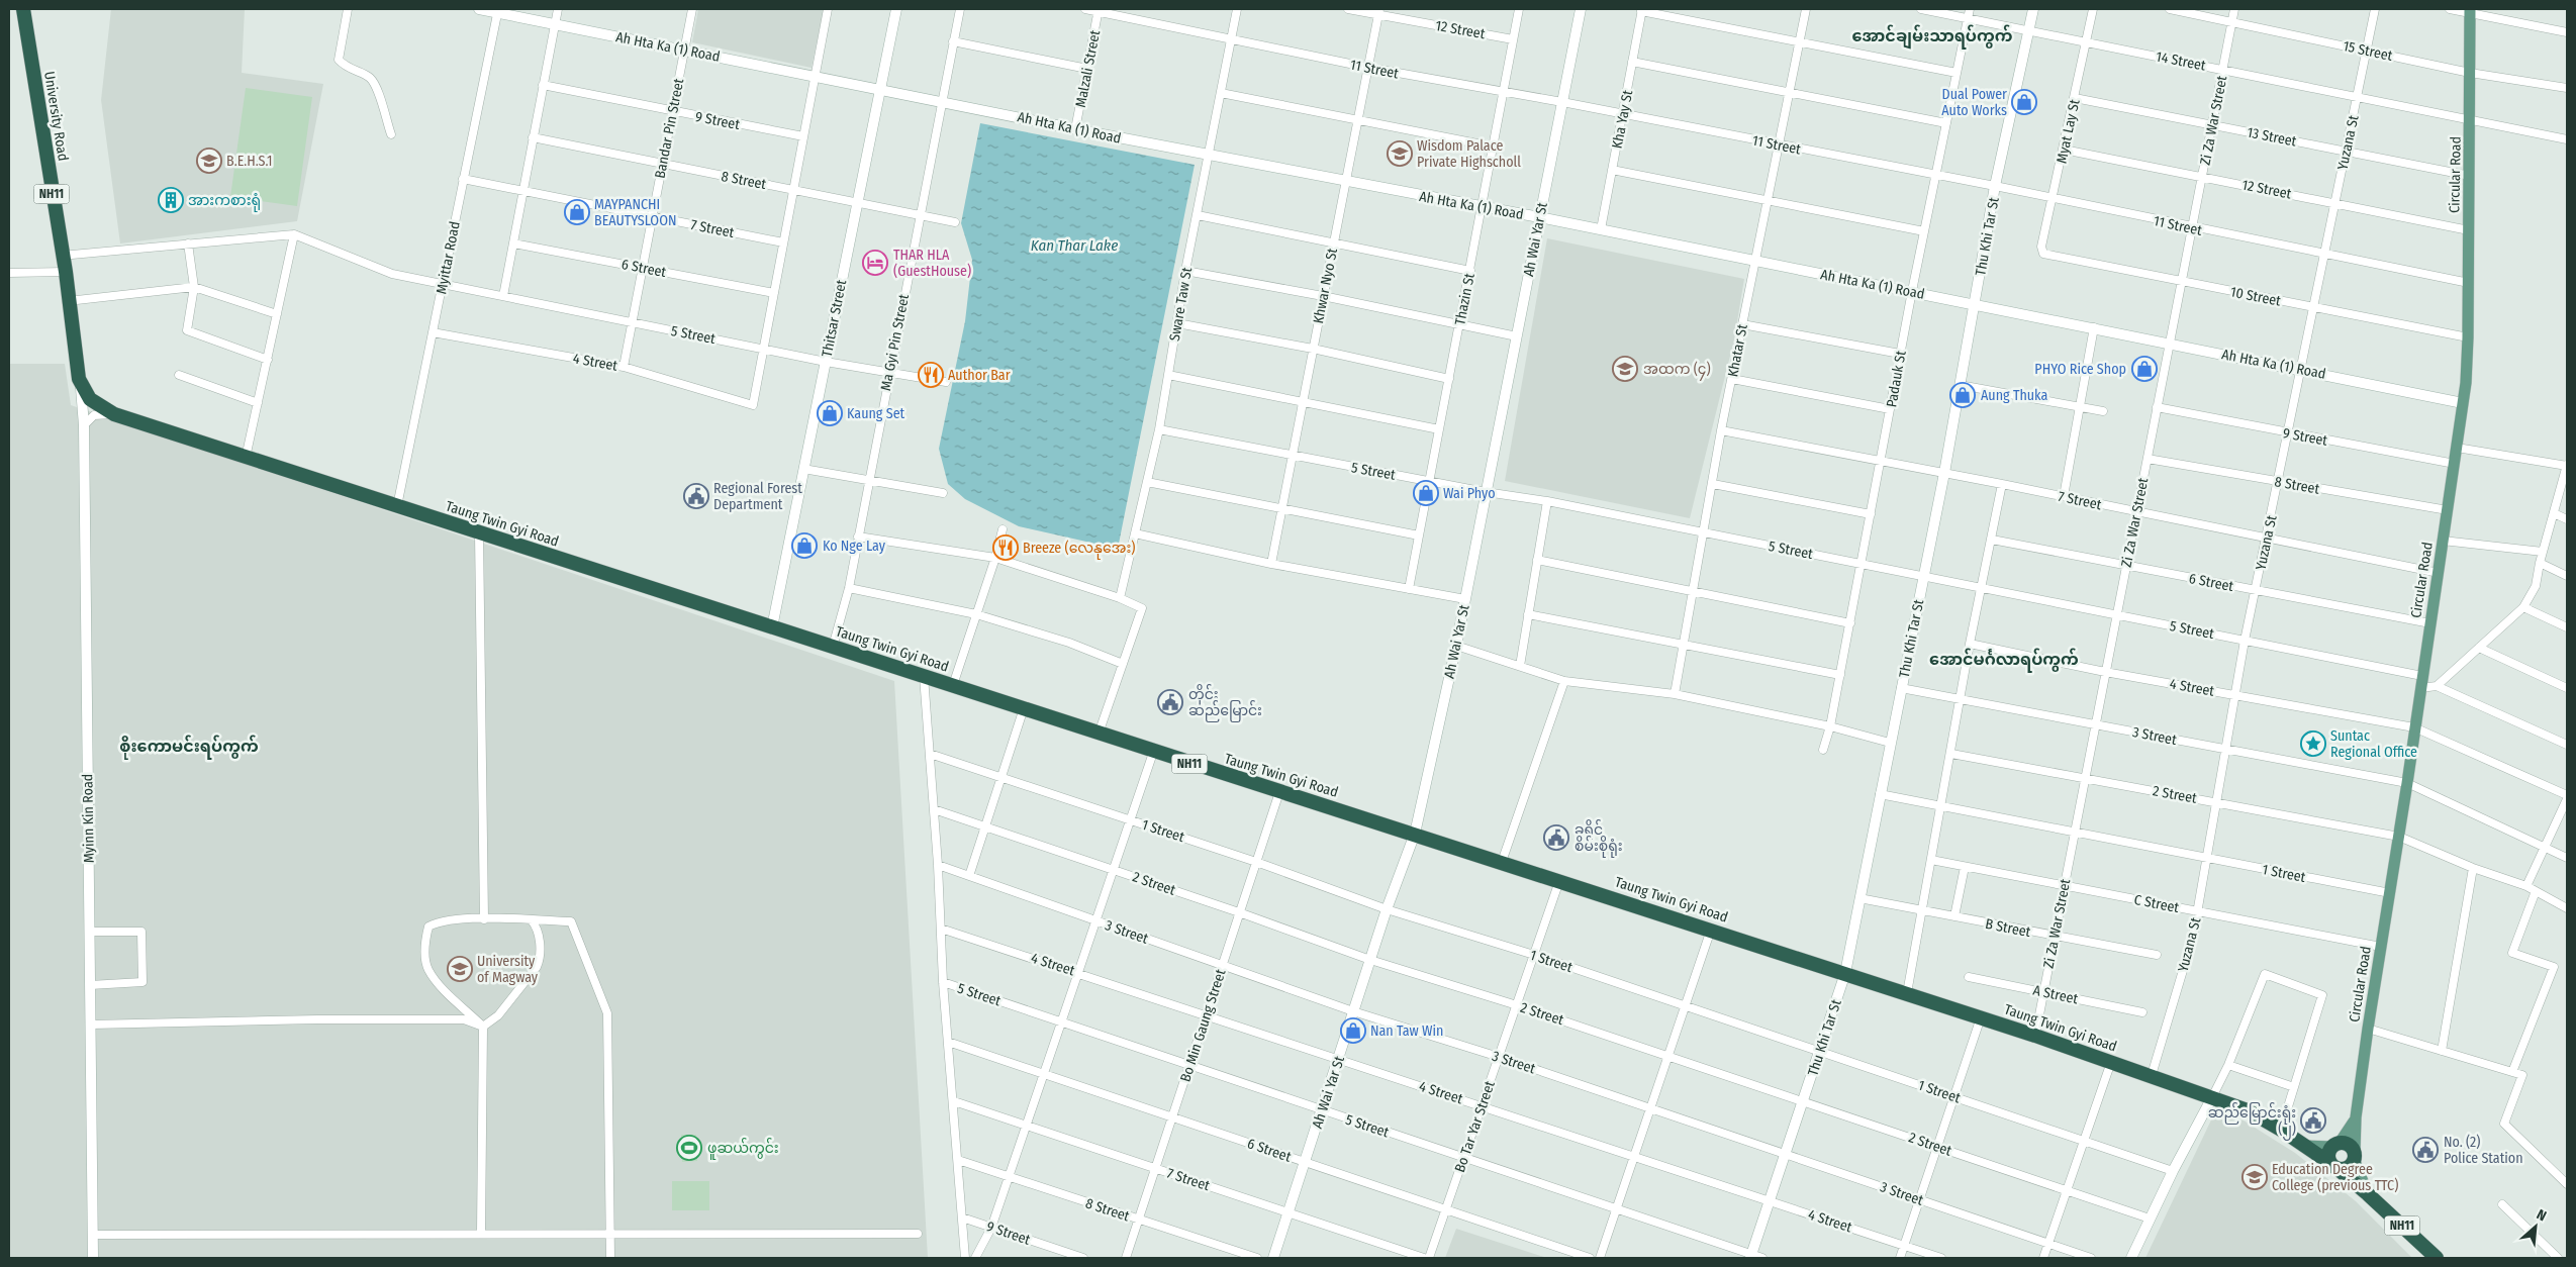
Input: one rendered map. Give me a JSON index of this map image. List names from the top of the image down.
{
  "streets": {
    "highway": ["University Road", "NH11", "Taung Twin Gyi Road"],
    "main road": ["Circular Road"],
    "street": [
      "12 Street",
      "Ah Hta Ka (1) Road",
      "15 Street",
      "14 Street",
      "Malzali Street",
      "11 Street",
      "Kha Yay St",
      "9 Street",
      "Zi Za War Street",
      "Bandar Pin Street",
      "Myat Lay St",
      "13 Street",
      "Yuzana St",
      "8 Street",
      "7 Street",
      "Thu Khi Tar St",
      "Ah Wai Yar St",
      "Myittar Road",
      "6 Street",
      "Khwar Nyo St",
      "10 Street",
      "Thazin St",
      "Sware Taw St",
      "Thitsar Street",
      "5 Street",
      "Ma Gyi Pin Street",
      "Khatar St",
      "4 Street",
      "Padauk St",
      "3 Street",
      "2 Street",
      "Myinn Kin Road",
      "1 Street",
      "C Street",
      "B Street",
      "A Street",
      "Bo Min Gaung Street",
      "Bo Tar Yar Street"
    ]
  },
  "crossings": [
    ["12 Street", "Zi Za War Street"],
    ["12 Street", "Myat Lay St"],
    ["12 Street", "Yuzana St"],
    ["12 Street", "Circular Road"],
    ["12 Street", "Khwar Nyo St"],
    ["12 Street", "Thazin St"],
    ["Ah Hta Ka (1) Road", "Malzali Street"],
    ["Ah Hta Ka (1) Road", "Kha Yay St"],
    ["Ah Hta Ka (1) Road", "Zi Za War Street"],
    ["Ah Hta Ka (1) Road", "Bandar Pin Street"],
    ["Ah Hta Ka (1) Road", "Yuzana St"],
    ["Ah Hta Ka (1) Road", "Circular Road"],
    ["Ah Hta Ka (1) Road", "Thu Khi Tar St"],
    ["Ah Hta Ka (1) Road", "Ah Wai Yar St"],
    ["Ah Hta Ka (1) Road", "Myittar Road"],
    ["Ah Hta Ka (1) Road", "Khwar Nyo St"],
    ["Ah Hta Ka (1) Road", "Thazin St"],
    ["Ah Hta Ka (1) Road", "Sware Taw St"],
    ["Ah Hta Ka (1) Road", "Thitsar Street"],
    ["Ah Hta Ka (1) Road", "Ma Gyi Pin Street"],
    ["Ah Hta Ka (1) Road", "Khatar St"],
    ["Ah Hta Ka (1) Road", "Padauk St"],
    ["15 Street", "Zi Za War Street"],
    ["15 Street", "Yuzana St"],
    ["15 Street", "Circular Road"],
    ["14 Street", "Zi Za War Street"],
    ["14 Street", "Myat Lay St"],
    ["14 Street", "Yuzana St"],
    ["14 Street", "Circular Road"],
    ["14 Street", "Thu Khi Tar St"],
    ["14 Street", "Padauk St"],
    ["Malzali Street", "11 Street"],
    ["11 Street", "Kha Yay St"],
    ["11 Street", "Zi Za War Street"],
    ["11 Street", "Myat Lay St"],
    ["11 Street", "Yuzana St"],
    ["11 Street", "Circular Road"],
    ["11 Street", "Thu Khi Tar St"],
    ["11 Street", "Ah Wai Yar St"],
    ["11 Street", "Khwar Nyo St"],
    ["11 Street", "Thazin St"],
    ["11 Street", "Sware Taw St"],
    ["11 Street", "Khatar St"],
    ["11 Street", "Padauk St"],
    ["University Road", "Taung Twin Gyi Road"],
    ["University Road", "Myinn Kin Road"],
    ["9 Street", "Zi Za War Street"],
    ["9 Street", "Bandar Pin Street"],
    ["9 Street", "Yuzana St"],
    ["9 Street", "Circular Road"],
    ["Zi Za War Street", "13 Street"],
    ["Zi Za War Street", "8 Street"],
    ["Zi Za War Street", "7 Street"],
    ["Zi Za War Street", "6 Street"],
    ["Zi Za War Street", "10 Street"],
    ["Zi Za War Street", "5 Street"],
    ["Zi Za War Street", "4 Street"],
    ["Zi Za War Street", "Taung Twin Gyi Road"],
    ["Zi Za War Street", "3 Street"],
    ["Zi Za War Street", "2 Street"],
    ["Zi Za War Street", "1 Street"],
    ["Zi Za War Street", "C Street"],
    ["Zi Za War Street", "B Street"],
    ["Zi Za War Street", "A Street"],
    ["Bandar Pin Street", "8 Street"],
    ["Bandar Pin Street", "7 Street"],
    ["Bandar Pin Street", "6 Street"],
    ["Bandar Pin Street", "5 Street"],
    ["Bandar Pin Street", "4 Street"],
    ["Myat Lay St", "13 Street"],
    ["Myat Lay St", "10 Street"],
    ["13 Street", "Yuzana St"],
    ["13 Street", "Circular Road"],
    ["Yuzana St", "8 Street"],
    ["Yuzana St", "7 Street"],
    ["Yuzana St", "6 Street"],
    ["Yuzana St", "10 Street"],
    ["Yuzana St", "5 Street"],
    ["Yuzana St", "4 Street"],
    ["Yuzana St", "Taung Twin Gyi Road"],
    ["Yuzana St", "3 Street"],
    ["Yuzana St", "2 Street"],
    ["Yuzana St", "1 Street"],
    ["Yuzana St", "C Street"],
    ["Circular Road", "8 Street"],
    ["Circular Road", "NH11"],
    ["Circular Road", "7 Street"],
    ["Circular Road", "6 Street"],
    ["Circular Road", "10 Street"],
    ["Circular Road", "5 Street"],
    ["Circular Road", "4 Street"],
    ["Circular Road", "Taung Twin Gyi Road"],
    ["Circular Road", "3 Street"],
    ["Circular Road", "2 Street"],
    ["Circular Road", "1 Street"],
    ["Circular Road", "C Street"],
    ["8 Street", "Thitsar Street"],
    ["8 Street", "Ma Gyi Pin Street"],
    ["8 Street", "Bo Min Gaung Street"],
    ["NH11", "Taung Twin Gyi Road"],
    ["7 Street", "Thu Khi Tar St"],
    ["7 Street", "Ah Wai Yar St"],
    ["7 Street", "Myittar Road"],
    ["7 Street", "Khatar St"],
    ["7 Street", "Padauk St"],
    ["7 Street", "Bo Min Gaung Street"],
    ["Thu Khi Tar St", "5 Street"],
    ["Thu Khi Tar St", "4 Street"],
    ["Thu Khi Tar St", "Taung Twin Gyi Road"],
    ["Thu Khi Tar St", "3 Street"],
    ["Thu Khi Tar St", "2 Street"],
    ["Thu Khi Tar St", "1 Street"],
    ["Thu Khi Tar St", "B Street"],
    ["Ah Wai Yar St", "6 Street"],
    ["Ah Wai Yar St", "5 Street"],
    ["Ah Wai Yar St", "4 Street"],
    ["Ah Wai Yar St", "Taung Twin Gyi Road"],
    ["Ah Wai Yar St", "3 Street"],
    ["Ah Wai Yar St", "2 Street"],
    ["Ah Wai Yar St", "1 Street"],
    ["Myittar Road", "5 Street"],
    ["Myittar Road", "4 Street"],
    ["Myittar Road", "Taung Twin Gyi Road"],
    ["6 Street", "Bo Min Gaung Street"],
    ["6 Street", "Bo Tar Yar Street"],
    ["Khwar Nyo St", "5 Street"],
    ["Thazin St", "5 Street"],
    ["Sware Taw St", "5 Street"],
    ["Thitsar Street", "5 Street"],
    ["Thitsar Street", "Taung Twin Gyi Road"],
    ["5 Street", "Ma Gyi Pin Street"],
    ["5 Street", "Khatar St"],
    ["5 Street", "4 Street"],
    ["5 Street", "Padauk St"],
    ["5 Street", "Bo Min Gaung Street"],
    ["5 Street", "Bo Tar Yar Street"],
    ["Ma Gyi Pin Street", "Taung Twin Gyi Road"],
    ["4 Street", "Bo Min Gaung Street"],
    ["4 Street", "Bo Tar Yar Street"],
    ["Taung Twin Gyi Road", "Myinn Kin Road"],
    ["Taung Twin Gyi Road", "Bo Min Gaung Street"],
    ["Taung Twin Gyi Road", "Bo Tar Yar Street"],
    ["3 Street", "Bo Min Gaung Street"],
    ["3 Street", "Bo Tar Yar Street"],
    ["2 Street", "Bo Min Gaung Street"],
    ["2 Street", "Bo Tar Yar Street"],
    ["1 Street", "Bo Min Gaung Street"],
    ["1 Street", "Bo Tar Yar Street"]
  ],
  "districts": ["အောင်ချမ်းသာရပ်ကွက်", "အောင်မင်္ဂလာရပ်ကွက်", "စိုးကောမင်းရပ်ကွက်"],
  "water": ["Kan Thar Lake"],
  "places": {
    "shop": [
      "Dual Power Auto Works",
      "MAYPANCHI BEAUTYSLOON",
      "PHYO Rice Shop",
      "Aung Thuka",
      "Kaung Set",
      "Wai Phyo",
      "Ko Nge Lay",
      "Nan Taw Win"
    ],
    "school or university": [
      "Wisdom Palace Private Highscholl",
      "B.E.H.S.1",
      "အထက (၄)",
      "University of Magway",
      "Education Degree College (previous TTC)"
    ],
    "building": ["အားကစားရုံ"],
    "hotel": ["THAR HLA (GuestHouse)"],
    "restaurant": ["Author Bar", "Breeze (လေနုအေး)"],
    "public building": [
      "Regional Forest Department",
      "တိုင်း ဆည်မြောင်း",
      "ခရိုင် စိမ်းစိုရုံး",
      "ဆည်မြောင်းရုံး (၂)",
      "No. (2) Police Station"
    ],
    "place": ["Suntac Regional Office"],
    "sports": ["ဖူဆယ်ကွင်း"]
  },
  "north": "top right"
}
